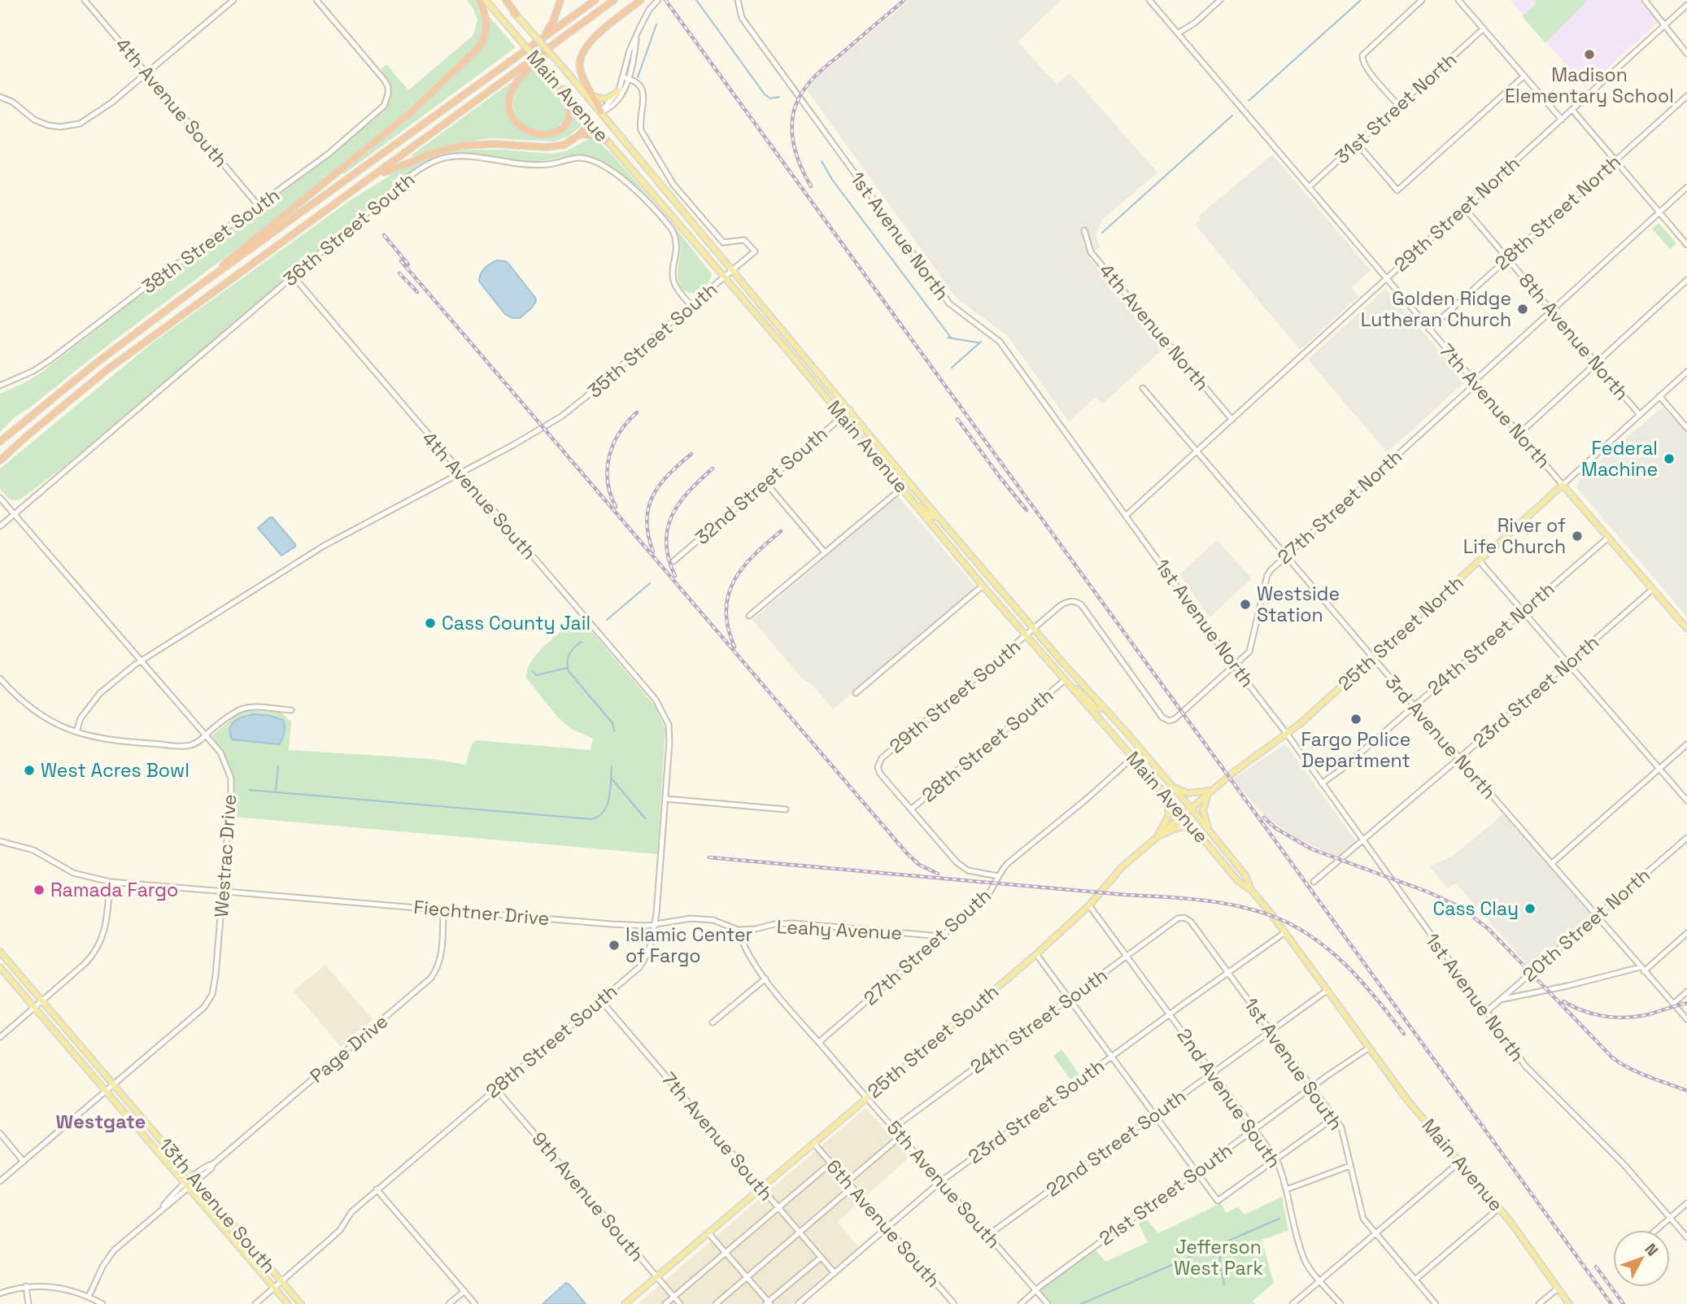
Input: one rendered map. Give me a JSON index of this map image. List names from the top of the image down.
{
  "streets": {
    "main road": [
      "Main Avenue",
      "7th Avenue North",
      "25th Street North",
      "25th Street South",
      "13th Avenue South"
    ],
    "street": [
      "4th Avenue South",
      "31st Street North",
      "28th Street North",
      "29th Street North",
      "36th Street South",
      "1st Avenue North",
      "38th Street South",
      "4th Avenue North",
      "8th Avenue North",
      "35th Street South",
      "32nd Street South",
      "27th Street North",
      "24th Street North",
      "23rd Street North",
      "29th Street South",
      "3rd Avenue North",
      "28th Street South",
      "Westrac Drive",
      "Fiechtner Drive",
      "20th Street North",
      "Leahy Avenue",
      "27th Street South",
      "24th Street South",
      "Page Drive",
      "1st Avenue South",
      "2nd Avenue South",
      "23rd Street South",
      "7th Avenue South",
      "22nd Street South",
      "5th Avenue South",
      "21st Street South",
      "9th Avenue South",
      "6th Avenue South"
    ]
  },
  "crossings": [
    ["Main Avenue", "35th Street South"],
    ["Main Avenue", "32nd Street South"],
    ["Main Avenue", "27th Street North"],
    ["Main Avenue", "29th Street South"],
    ["Main Avenue", "28th Street South"],
    ["Main Avenue", "27th Street South"],
    ["Main Avenue", "25th Street South"],
    ["Main Avenue", "23rd Street South"],
    ["Main Avenue", "22nd Street South"],
    ["Main Avenue", "21st Street South"],
    ["4th Avenue South", "36th Street South"],
    ["4th Avenue South", "38th Street South"],
    ["4th Avenue South", "35th Street South"],
    ["4th Avenue South", "28th Street South"],
    ["31st Street North", "7th Avenue North"],
    ["28th Street North", "8th Avenue North"],
    ["28th Street North", "7th Avenue North"],
    ["29th Street North", "1st Avenue North"],
    ["29th Street North", "4th Avenue North"],
    ["29th Street North", "8th Avenue North"],
    ["29th Street North", "7th Avenue North"],
    ["29th Street North", "3rd Avenue North"],
    ["36th Street South", "35th Street South"],
    ["36th Street South", "Westrac Drive"],
    ["1st Avenue North", "27th Street North"],
    ["1st Avenue North", "25th Street North"],
    ["1st Avenue North", "24th Street North"],
    ["1st Avenue North", "23rd Street North"],
    ["1st Avenue North", "20th Street North"],
    ["8th Avenue North", "27th Street North"],
    ["8th Avenue North", "25th Street North"],
    ["35th Street South", "Westrac Drive"],
    ["7th Avenue North", "27th Street North"],
    ["7th Avenue North", "25th Street North"],
    ["7th Avenue North", "24th Street North"],
    ["7th Avenue North", "23rd Street North"],
    ["27th Street North", "29th Street South"],
    ["27th Street North", "3rd Avenue North"],
    ["25th Street North", "3rd Avenue North"],
    ["25th Street North", "25th Street South"],
    ["24th Street North", "3rd Avenue North"],
    ["23rd Street North", "3rd Avenue North"],
    ["29th Street South", "28th Street South"],
    ["29th Street South", "27th Street South"],
    ["3rd Avenue North", "20th Street North"],
    ["28th Street South", "Fiechtner Drive"],
    ["28th Street South", "7th Avenue South"],
    ["28th Street South", "9th Avenue South"],
    ["28th Street South", "13th Avenue South"],
    ["Westrac Drive", "Fiechtner Drive"],
    ["Westrac Drive", "13th Avenue South"],
    ["Fiechtner Drive", "Leahy Avenue"],
    ["Fiechtner Drive", "Page Drive"],
    ["Fiechtner Drive", "5th Avenue South"],
    ["Leahy Avenue", "27th Street South"],
    ["Leahy Avenue", "5th Avenue South"],
    ["27th Street South", "5th Avenue South"],
    ["24th Street South", "1st Avenue South"],
    ["24th Street South", "2nd Avenue South"],
    ["24th Street South", "5th Avenue South"],
    ["25th Street South", "2nd Avenue South"],
    ["25th Street South", "7th Avenue South"],
    ["25th Street South", "5th Avenue South"],
    ["25th Street South", "9th Avenue South"],
    ["25th Street South", "6th Avenue South"],
    ["Page Drive", "13th Avenue South"],
    ["1st Avenue South", "23rd Street South"],
    ["1st Avenue South", "22nd Street South"],
    ["1st Avenue South", "21st Street South"],
    ["2nd Avenue South", "23rd Street South"],
    ["2nd Avenue South", "22nd Street South"],
    ["2nd Avenue South", "21st Street South"],
    ["23rd Street South", "7th Avenue South"],
    ["23rd Street South", "5th Avenue South"],
    ["23rd Street South", "6th Avenue South"],
    ["22nd Street South", "5th Avenue South"],
    ["5th Avenue South", "21st Street South"]
  ],
  "districts": ["Westgate"],
  "parks": ["Jefferson West Park"],
  "places": [
    "Madison Elementary School",
    "Golden Ridge Lutheran Church",
    "Federal Machine",
    "River of Life Church",
    "Westside Station",
    "Cass County Jail",
    "Fargo Police Department",
    "West Acres Bowl",
    "Ramada Fargo",
    "Cass Clay",
    "Islamic Center of Fargo"
  ],
  "north": "top right"
}
